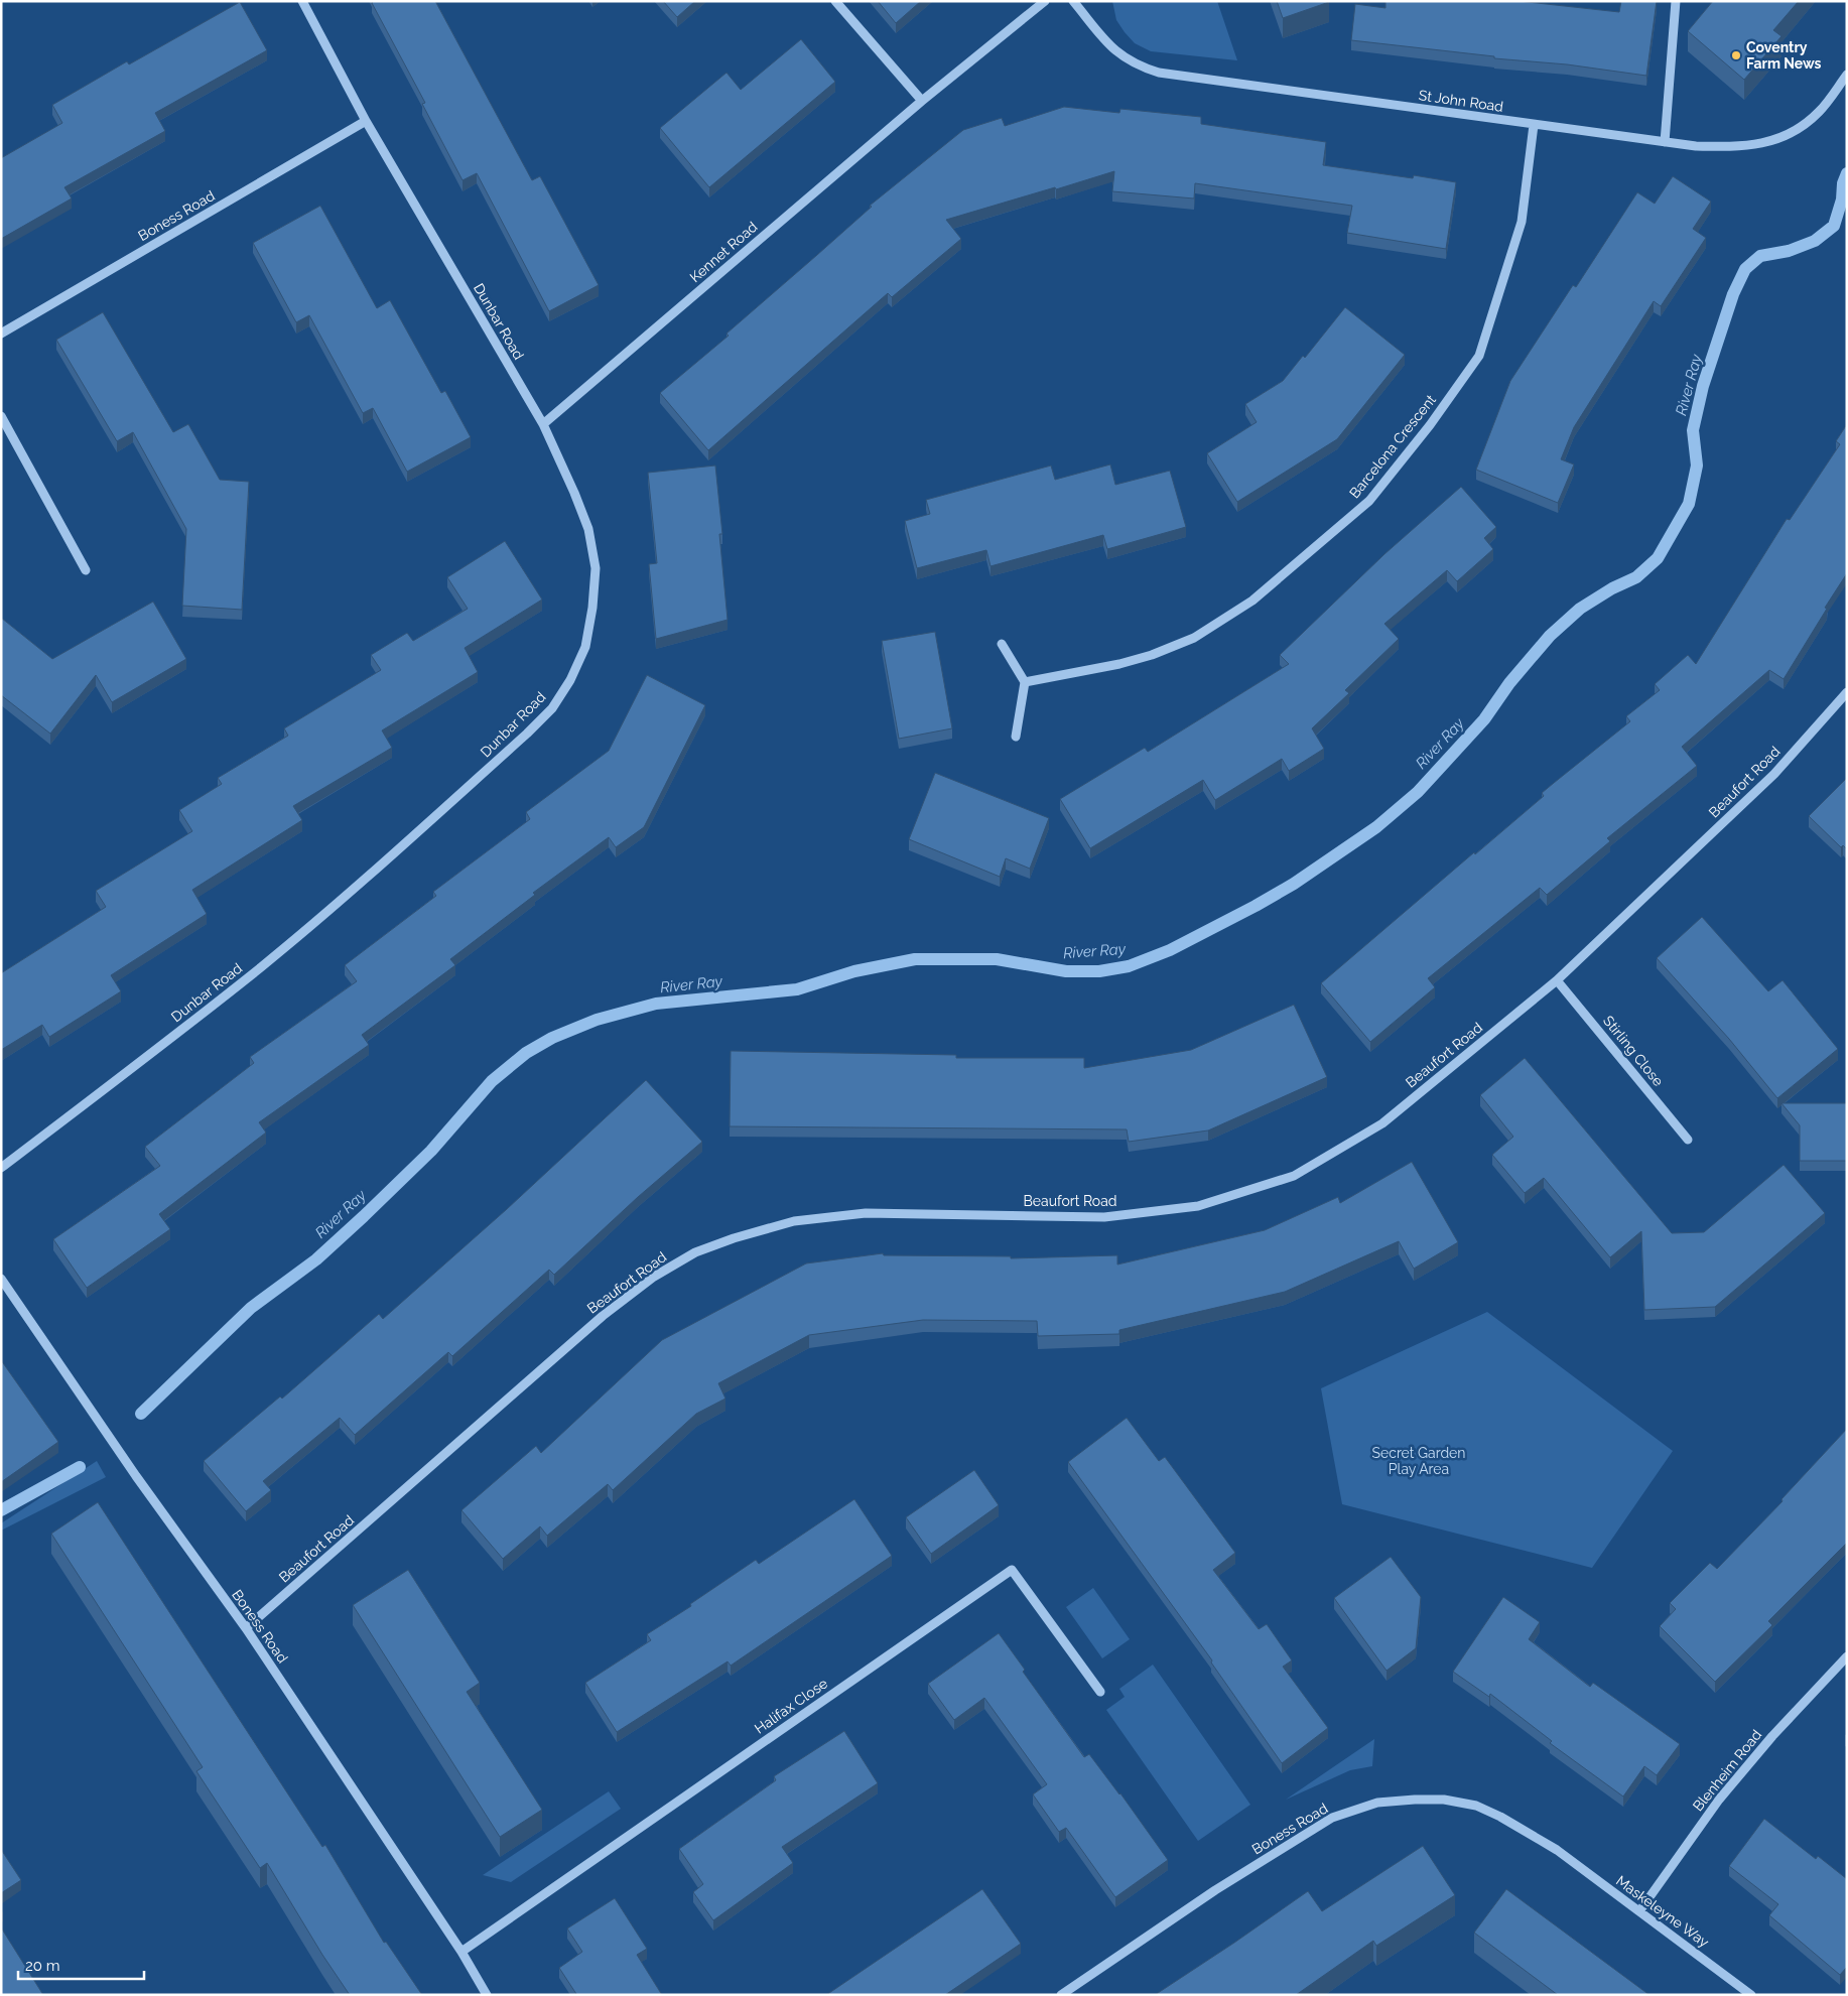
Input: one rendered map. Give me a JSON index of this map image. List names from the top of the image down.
{
  "streets": {
    "street": [
      "St John Road",
      "Boness Road",
      "Kennet Road",
      "Dunbar Road",
      "Barcelona Crescent",
      "Beaufort Road",
      "Stirling Close",
      "Halifax Close",
      "Blenheim Road",
      "Maskeleyne Way"
    ]
  },
  "crossings": [
    ["St John Road", "Barcelona Crescent"],
    ["Boness Road", "Dunbar Road"],
    ["Boness Road", "Beaufort Road"],
    ["Boness Road", "Halifax Close"],
    ["Boness Road", "Maskeleyne Way"],
    ["Kennet Road", "Dunbar Road"],
    ["Beaufort Road", "Stirling Close"],
    ["Blenheim Road", "Maskeleyne Way"]
  ],
  "water": ["River Ray"],
  "parks": ["Secret Garden Play Area"],
  "places": ["Coventry Farm News"],
  "scale_bar": "20 m"
}
